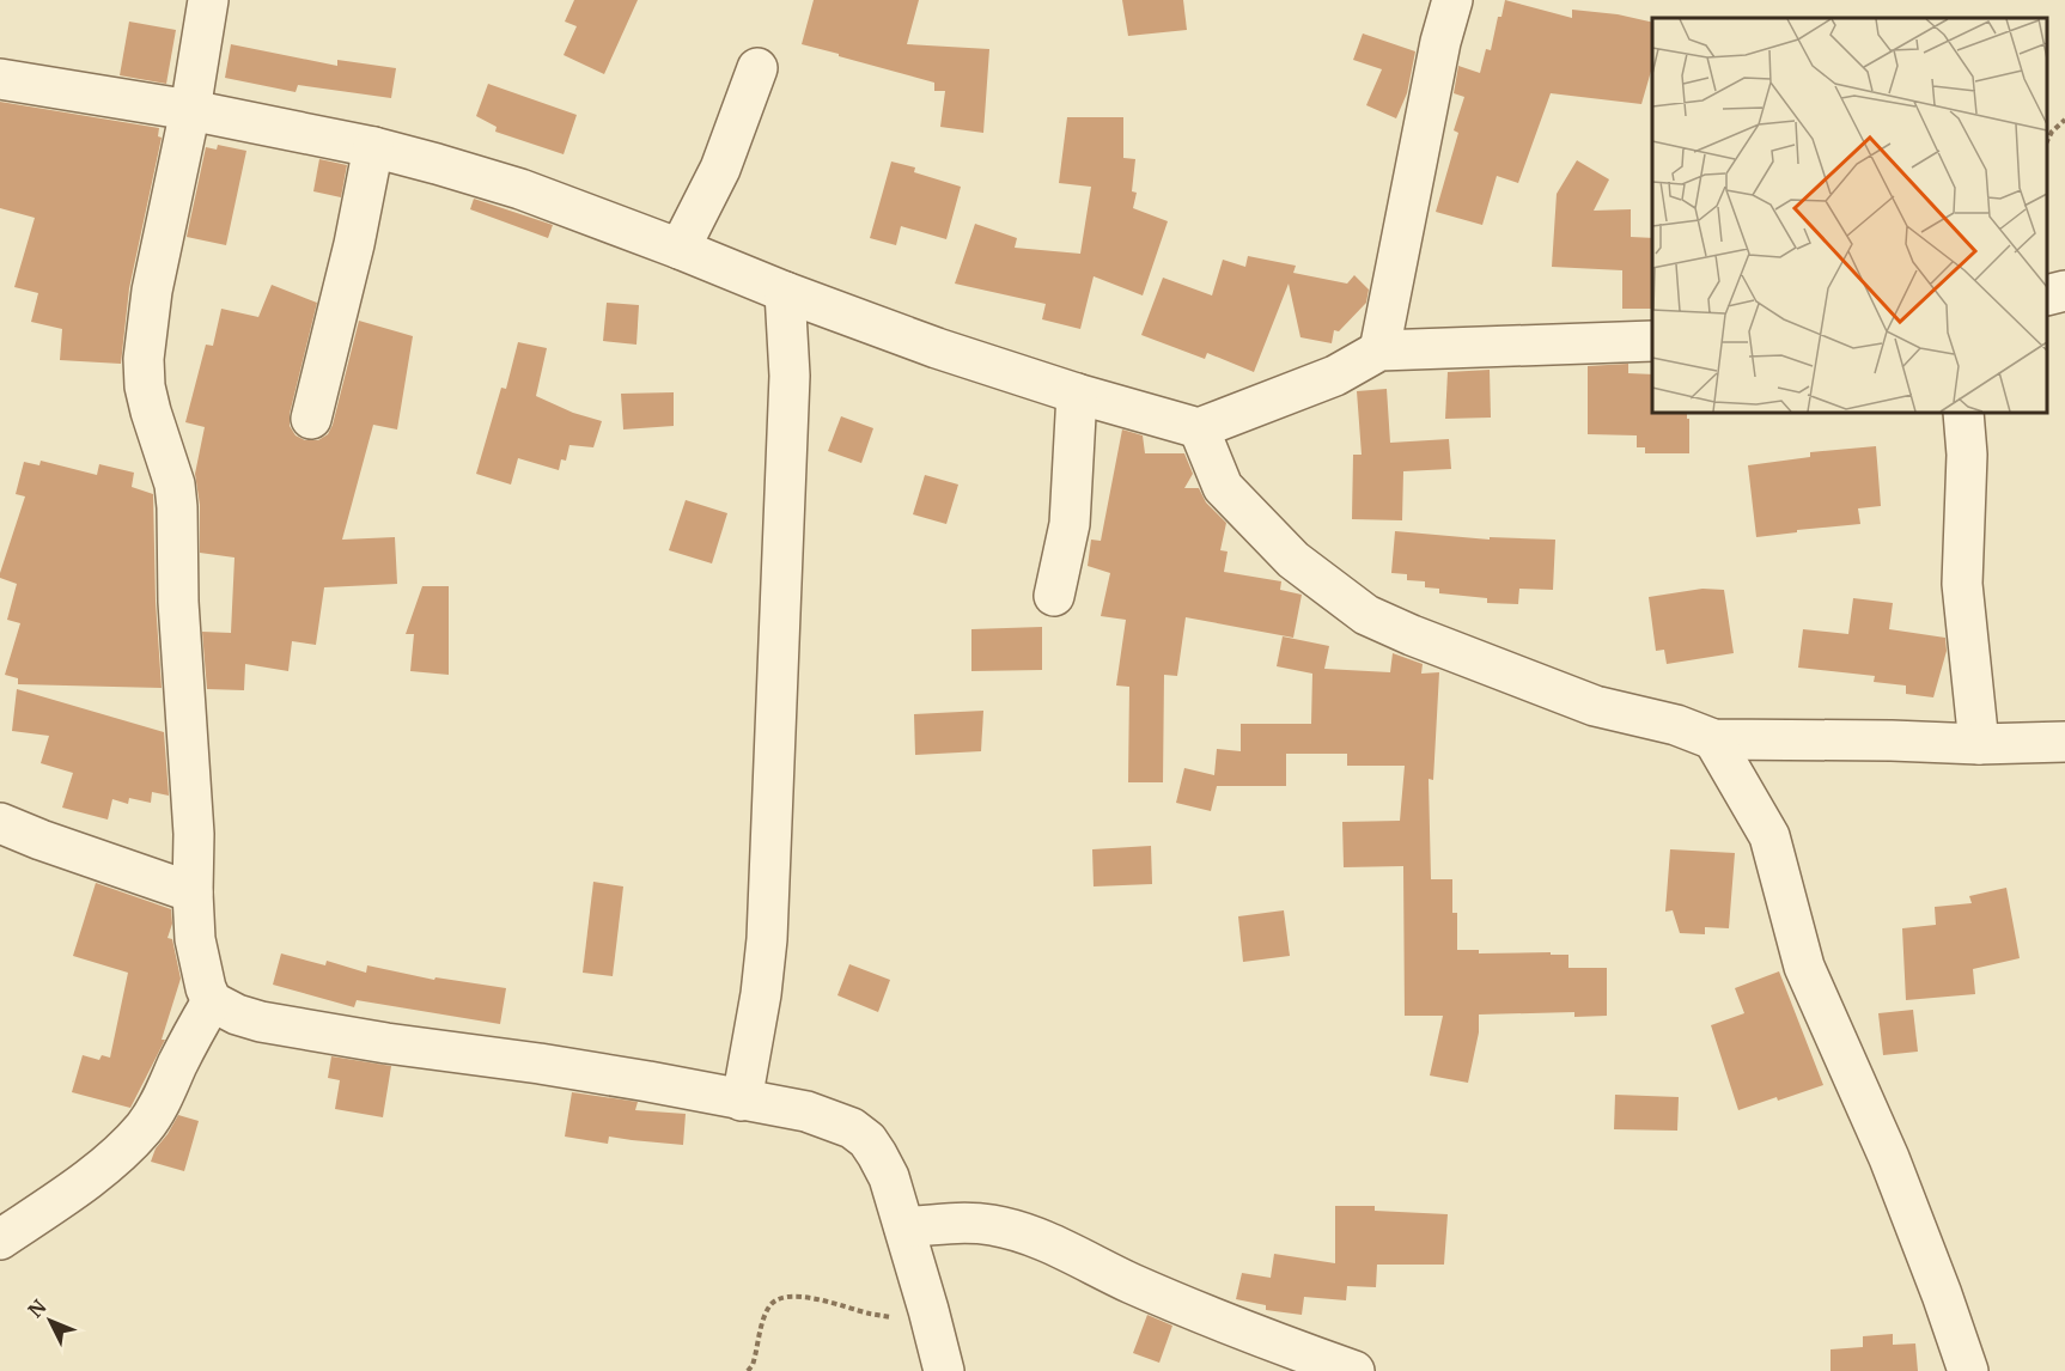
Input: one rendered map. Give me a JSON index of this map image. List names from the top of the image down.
{
  "north": "top left"
}
